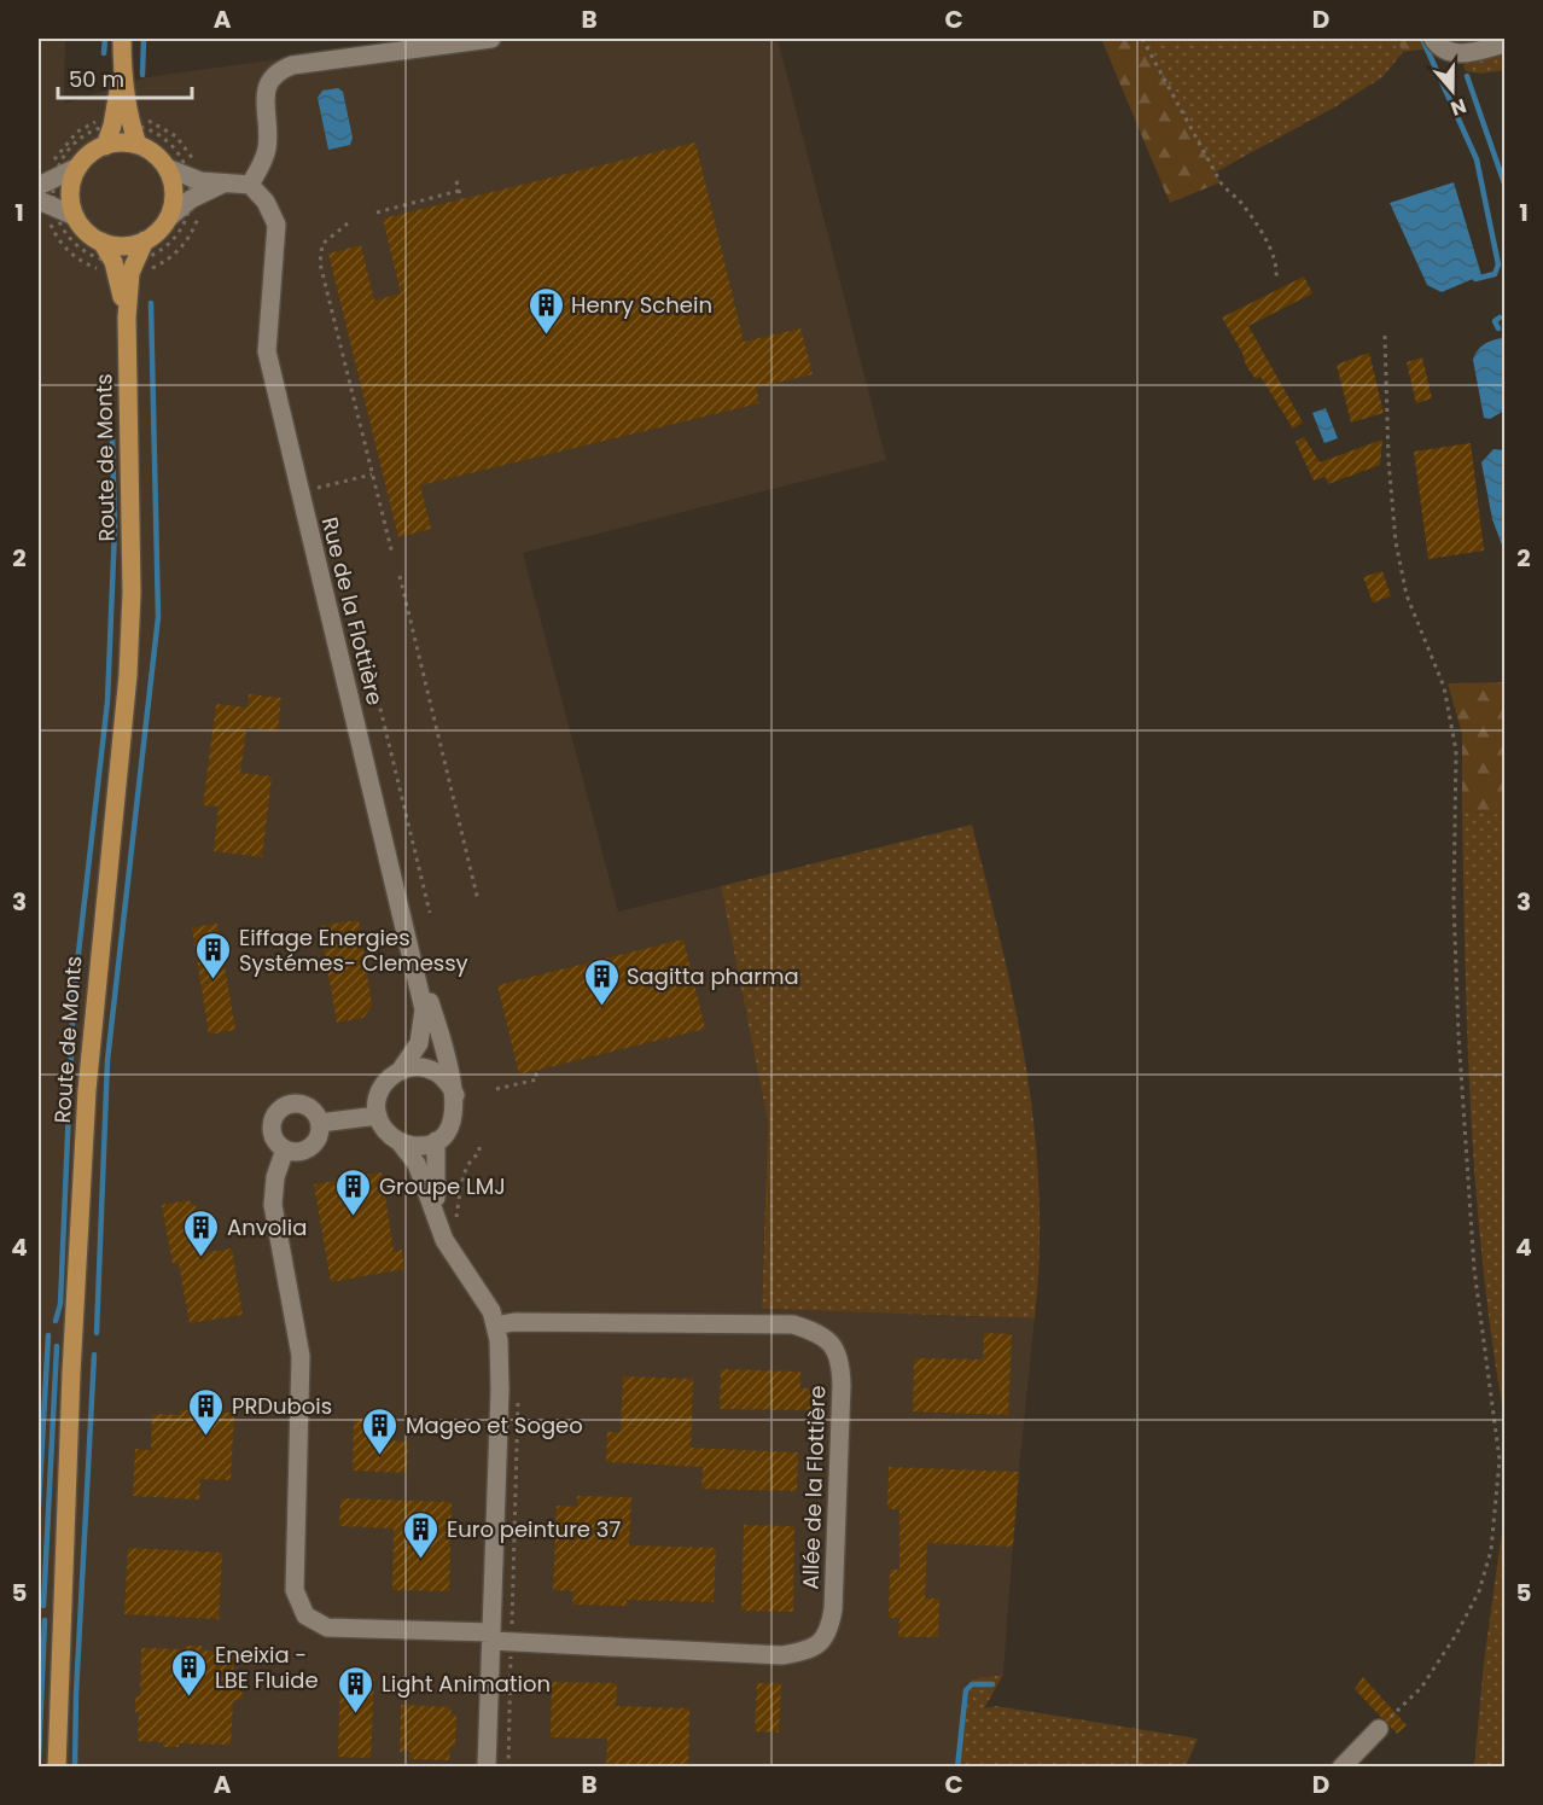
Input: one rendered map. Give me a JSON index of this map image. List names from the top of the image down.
{
  "streets": {
    "main road": ["Route de Monts"],
    "street": ["Rue de la Flottière", "Allée de la Flottière"]
  },
  "places": {
    "building": [
      "Henry Schein",
      "Eiffage Energies Systémes- Clemessy",
      "Sagitta pharma",
      "Groupe LMJ",
      "Anvolia",
      "PRDubois",
      "Mageo et Sogeo",
      "Euro peinture 37",
      "Eneixia - LBE Fluide",
      "Light Animation"
    ]
  },
  "scale_bar": "50 m",
  "north": "bottom",
  "grid": {
    "columns": [
      "A",
      "B",
      "C",
      "D"
    ],
    "rows": [
      "1",
      "2",
      "3",
      "4",
      "5"
    ]
  }
}
